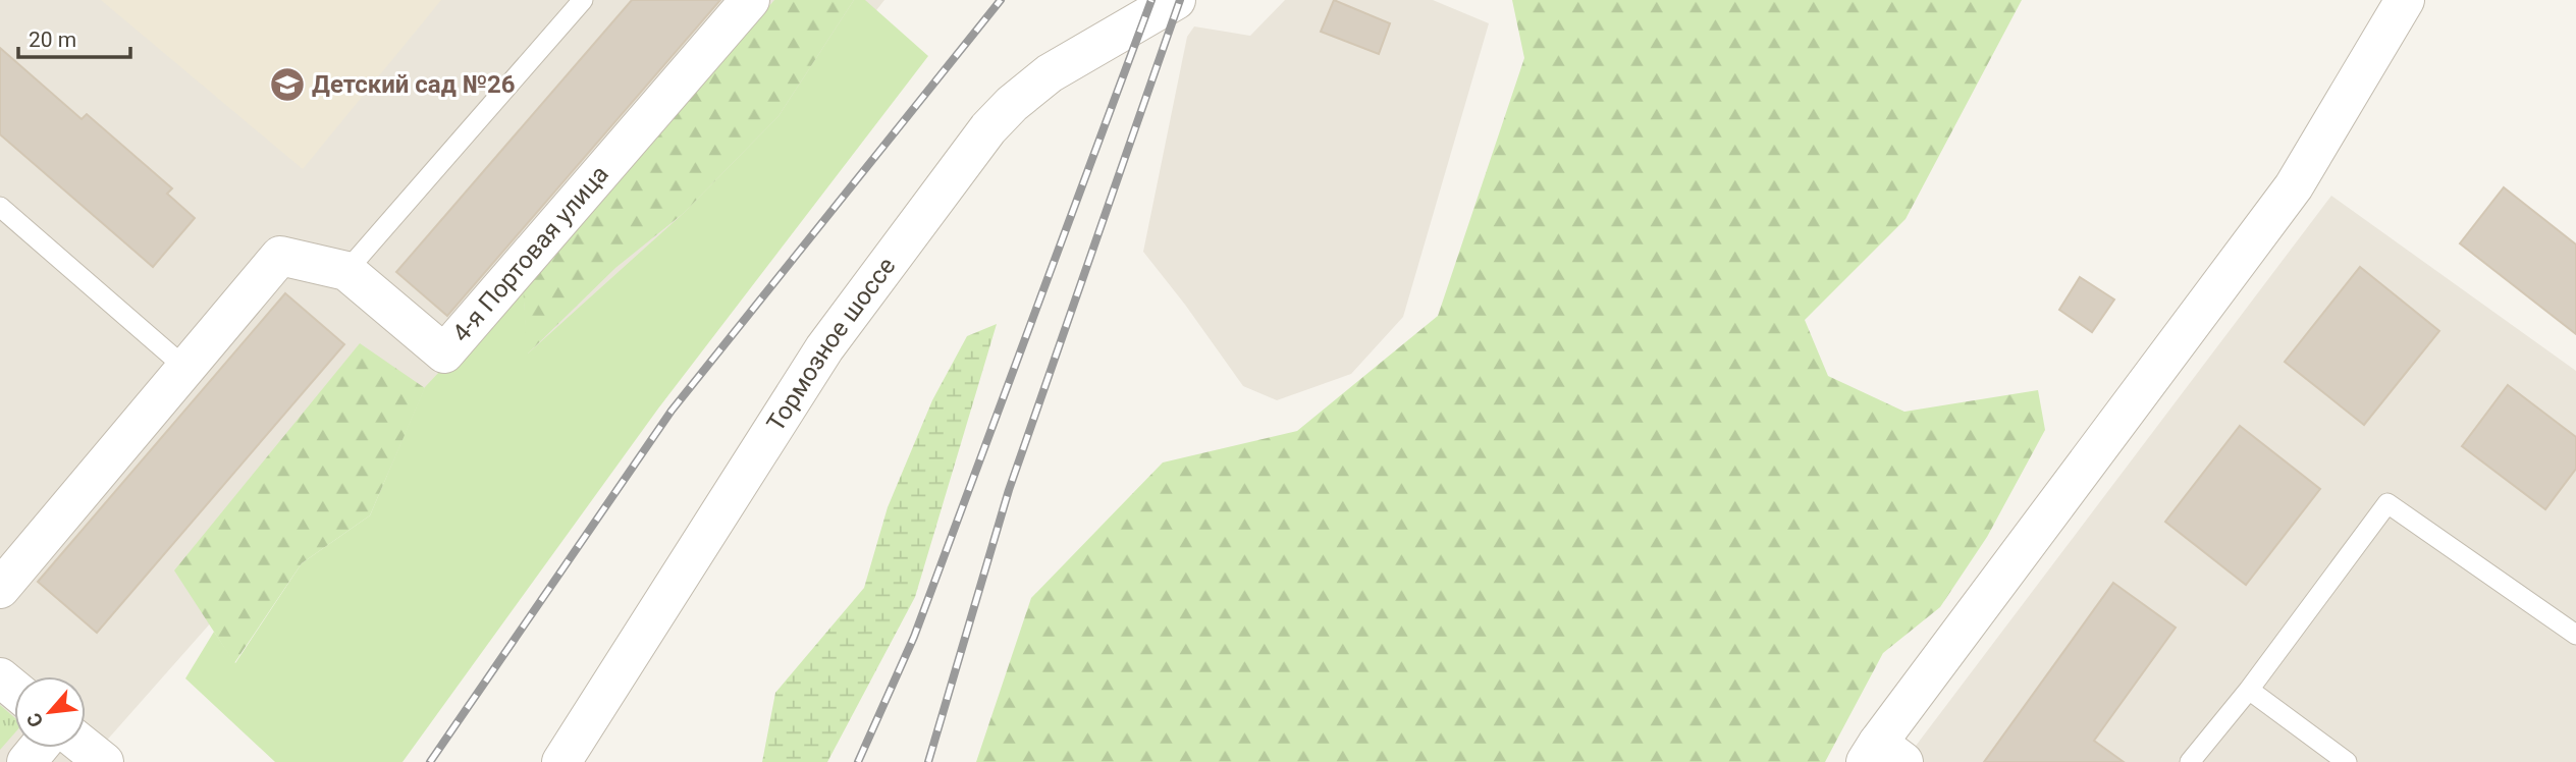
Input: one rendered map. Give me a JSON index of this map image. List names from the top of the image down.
{
  "streets": {
    "street": ["4-я Портовая улица", "Тормозное шоссе"]
  },
  "places": {
    "school or university": ["Детский сад №26"]
  },
  "scale_bar": "20 m",
  "north": "bottom left"
}
